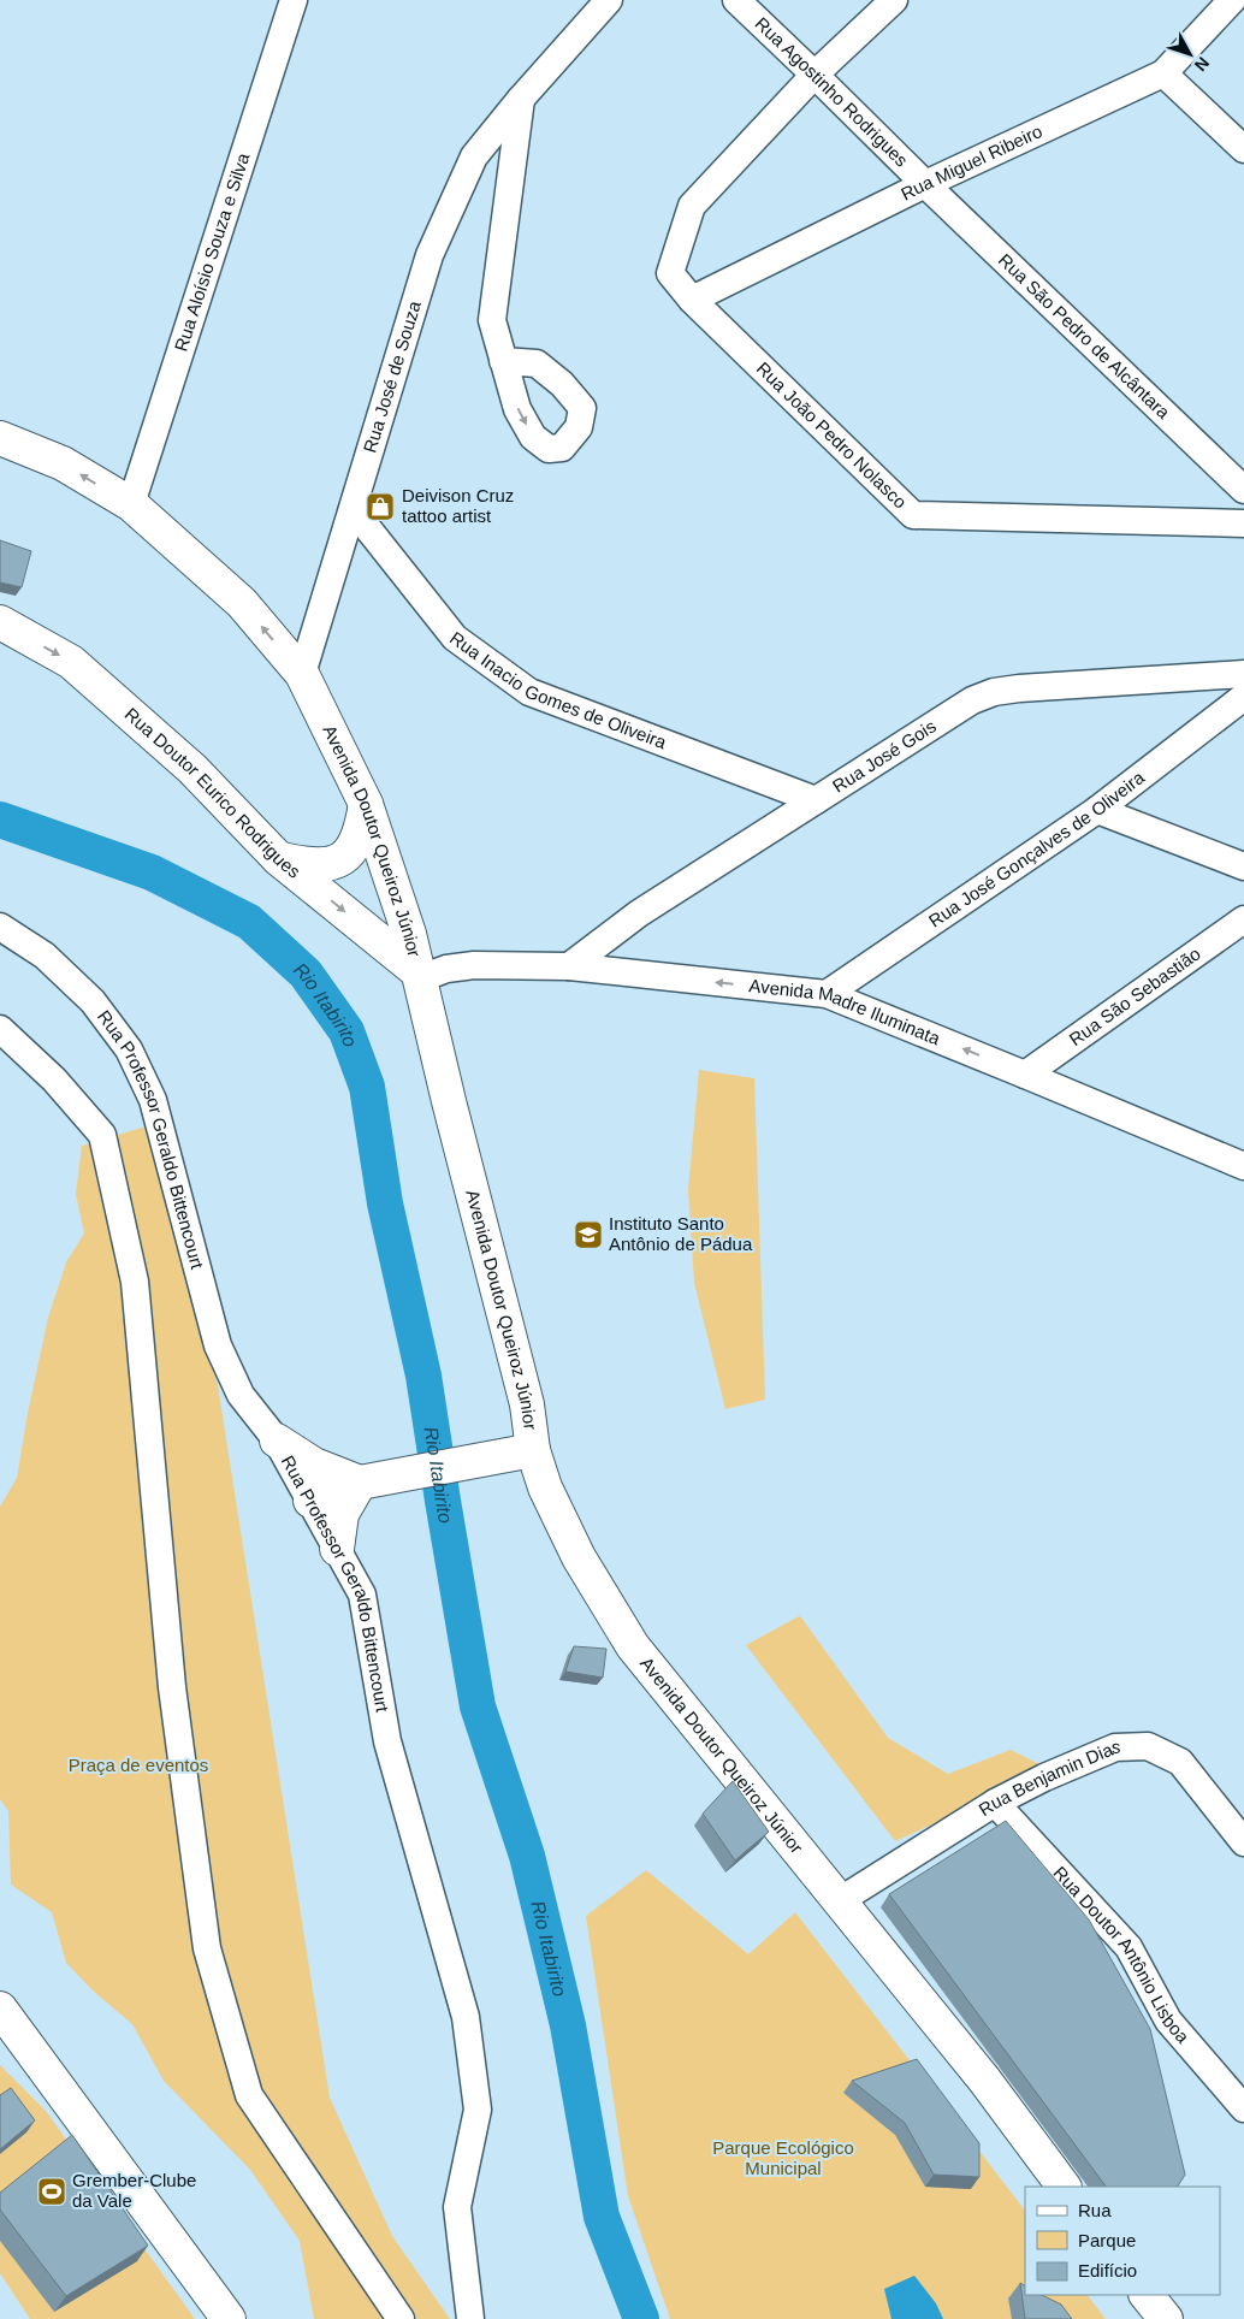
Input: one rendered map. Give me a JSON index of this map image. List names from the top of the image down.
{
  "streets": {
    "main road": ["Rua Doutor Eurico Rodrigues", "Avenida Doutor Queiroz Júnior"],
    "street": [
      "Rua Agostinho Rodrigues",
      "Rua Miguel Ribeiro",
      "Rua Aloísio Souza e Silva",
      "Rua São Pedro de Alcântara",
      "Rua José de Souza",
      "Rua João Pedro Nolasco",
      "Rua Inacio Gomes de Oliveira",
      "Rua José Gois",
      "Rua José Gonçalves de Oliveira",
      "Rua São Sebastião",
      "Avenida Madre Iluminata",
      "Rua Professor Geraldo Bittencourt",
      "Rua Benjamin Dias",
      "Rua Doutor Antônio Lisboa"
    ]
  },
  "crossings": [
    ["Rua Agostinho Rodrigues", "Rua Miguel Ribeiro"],
    ["Rua Agostinho Rodrigues", "Rua São Pedro de Alcântara"],
    ["Rua Agostinho Rodrigues", "Rua João Pedro Nolasco"],
    ["Rua Miguel Ribeiro", "Rua São Pedro de Alcântara"],
    ["Rua Miguel Ribeiro", "Rua João Pedro Nolasco"],
    ["Rua Aloísio Souza e Silva", "Avenida Doutor Queiroz Júnior"],
    ["Rua José de Souza", "Rua Inacio Gomes de Oliveira"],
    ["Rua José de Souza", "Avenida Doutor Queiroz Júnior"],
    ["Rua Inacio Gomes de Oliveira", "Rua José Gois"],
    ["Rua José Gois", "Avenida Madre Iluminata"],
    ["Rua Doutor Eurico Rodrigues", "Avenida Doutor Queiroz Júnior"],
    ["Rua Doutor Eurico Rodrigues", "Avenida Madre Iluminata"],
    ["Avenida Doutor Queiroz Júnior", "Avenida Madre Iluminata"],
    ["Avenida Doutor Queiroz Júnior", "Rua Benjamin Dias"],
    ["Rua José Gonçalves de Oliveira", "Avenida Madre Iluminata"],
    ["Rua São Sebastião", "Avenida Madre Iluminata"],
    ["Rua Benjamin Dias", "Rua Doutor Antônio Lisboa"]
  ],
  "one_way": ["Rua Doutor Eurico Rodrigues", "Avenida Madre Iluminata"],
  "water": ["Rio Itabirito"],
  "parks": ["Praça de eventos", "Parque Ecológico Municipal"],
  "places": {
    "shop": ["Deivison Cruz tattoo artist"],
    "school or university": ["Instituto Santo Antônio de Pádua"],
    "sports": ["Grember-Clube da Vale"]
  },
  "legend": ["Rua", "Parque", "Edifício"],
  "north": "bottom right"
}
